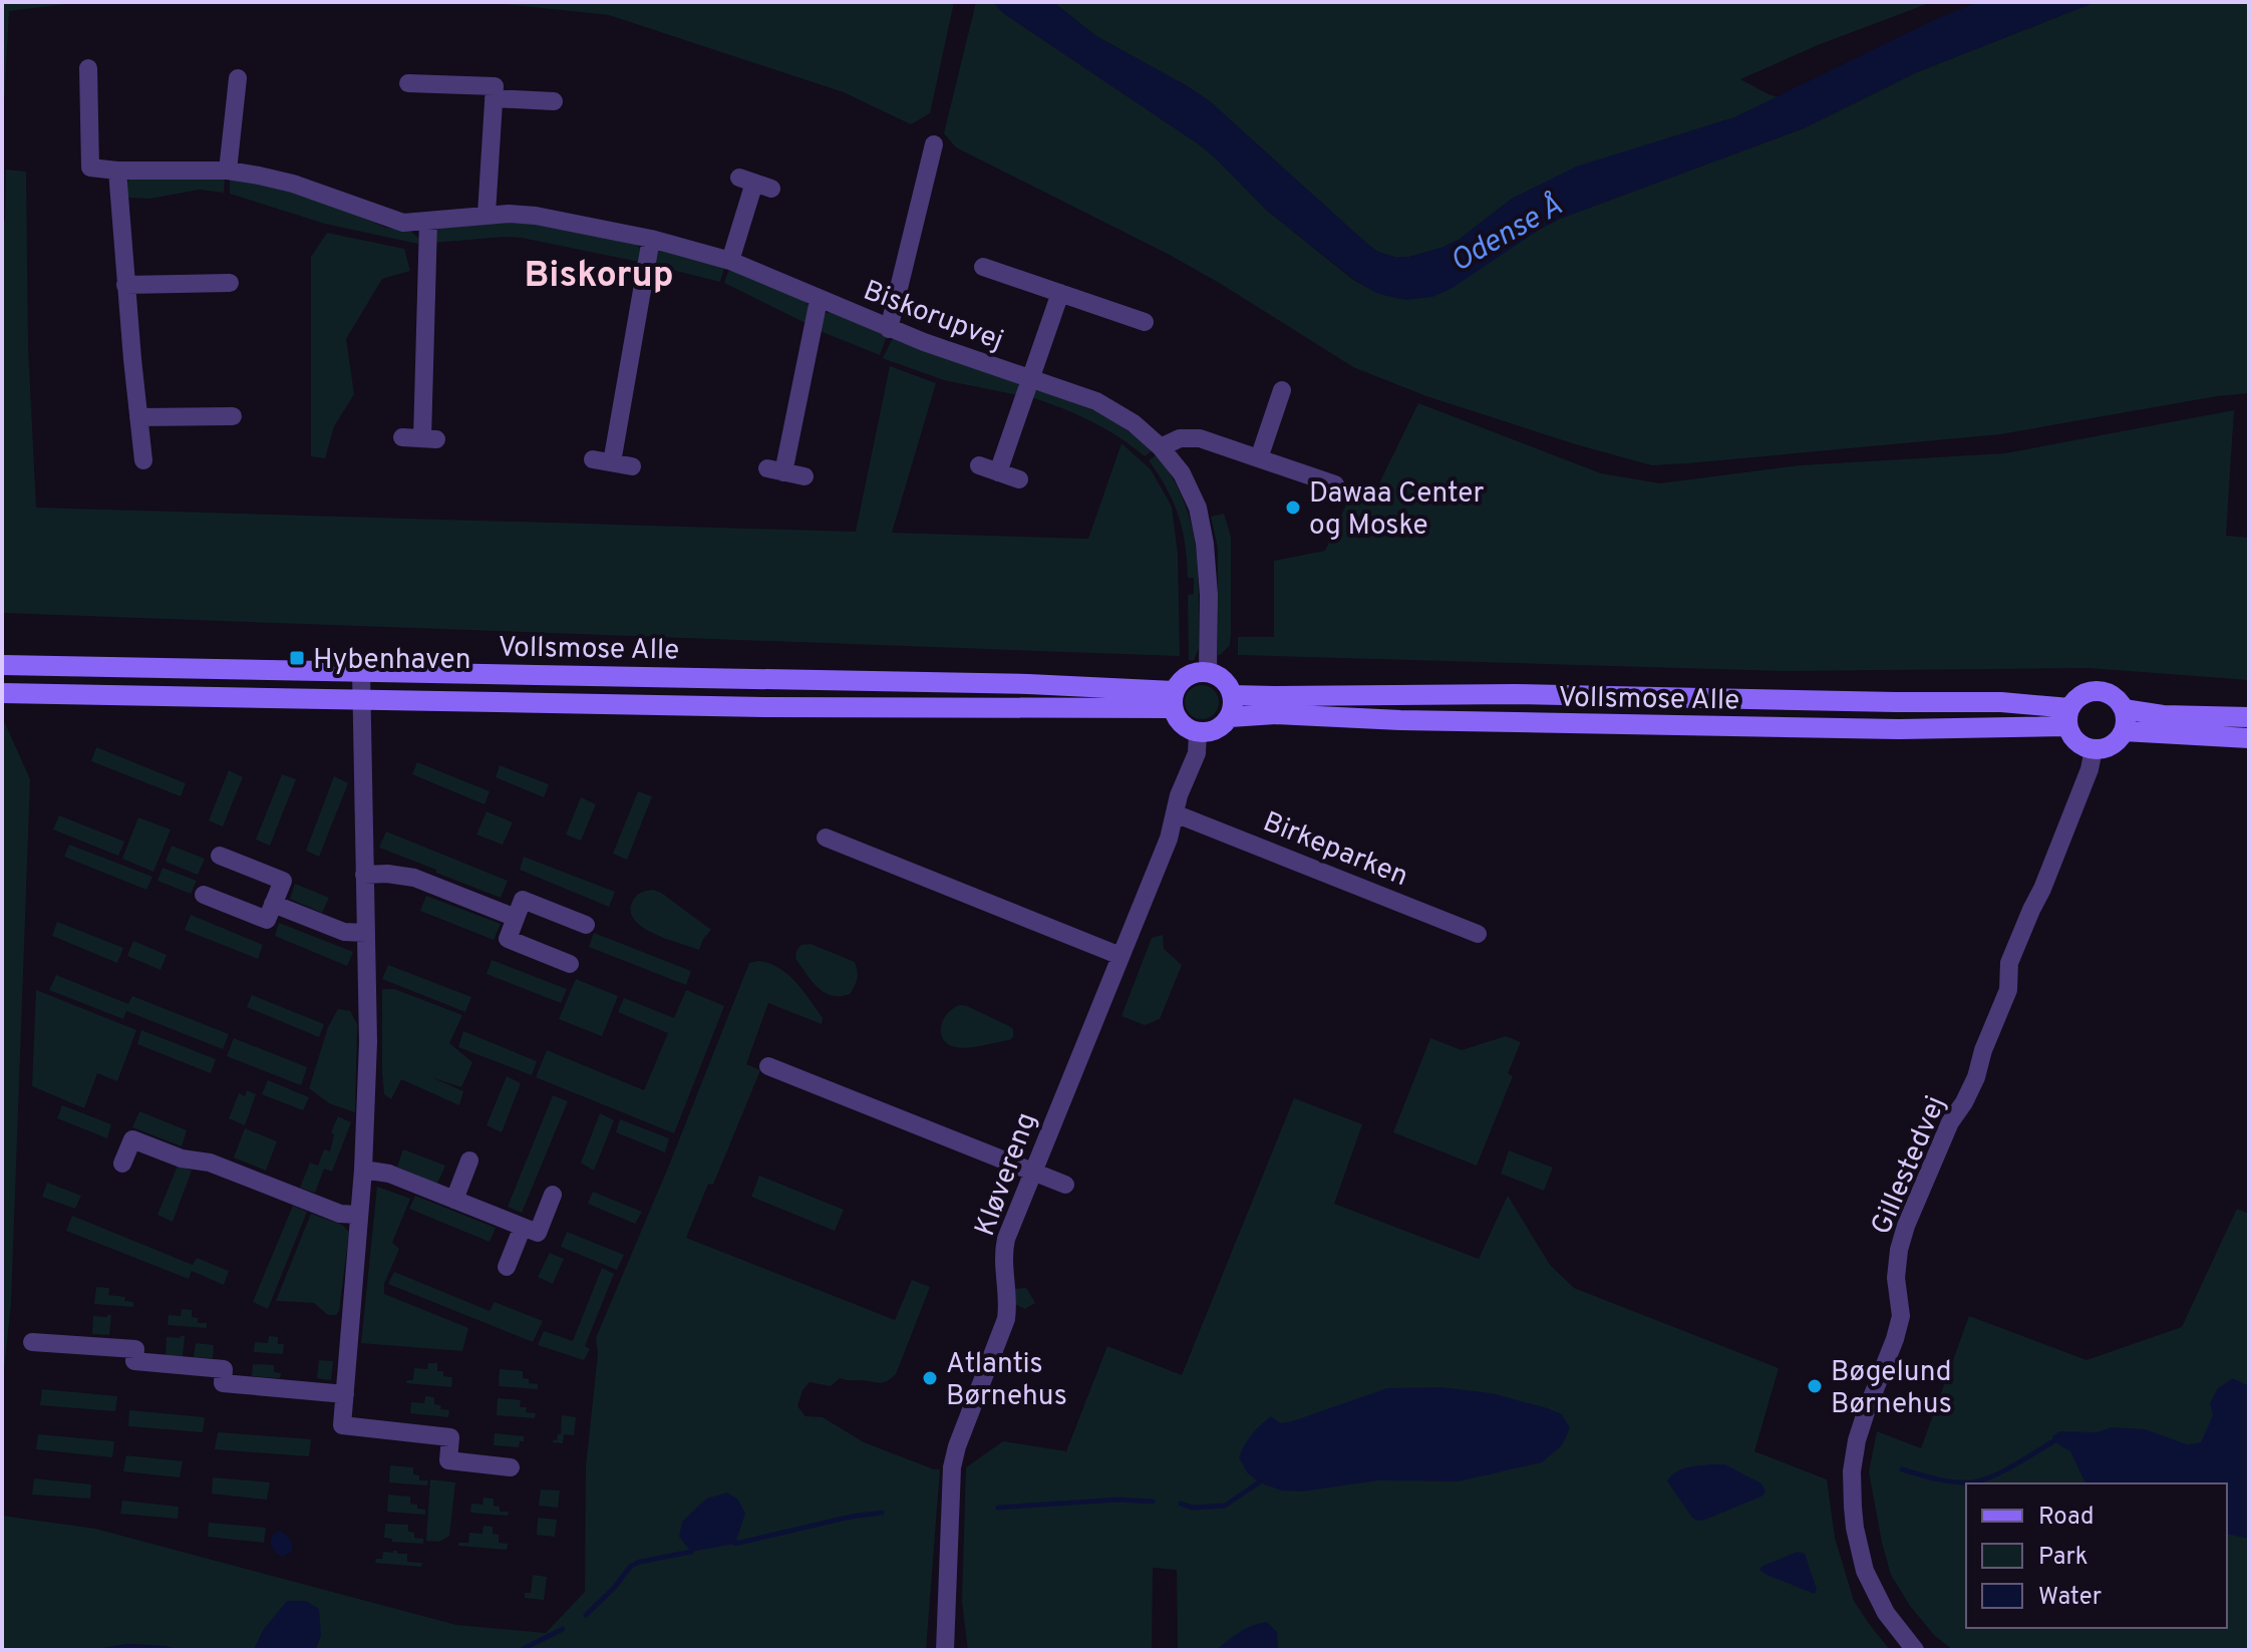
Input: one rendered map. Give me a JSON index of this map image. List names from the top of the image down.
{
  "streets": {
    "street": [
      "Biskorupvej",
      "Vollsmose Alle",
      "Birkeparken",
      "Gillestedvej",
      "Kløvereng"
    ]
  },
  "crossings": [
    ["Biskorupvej", "Vollsmose Alle"],
    ["Biskorupvej", "Kløvereng"],
    ["Vollsmose Alle", "Gillestedvej"],
    ["Vollsmose Alle", "Kløvereng"],
    ["Birkeparken", "Kløvereng"]
  ],
  "districts": ["Biskorup"],
  "water": ["Odense Å"],
  "places": {
    "other": ["Dawaa Center og Moske", "Atlantis Børnehus", "Bøgelund Børnehus"],
    "transit": ["Hybenhaven"]
  },
  "legend": ["Road", "Park", "Water"]
}
